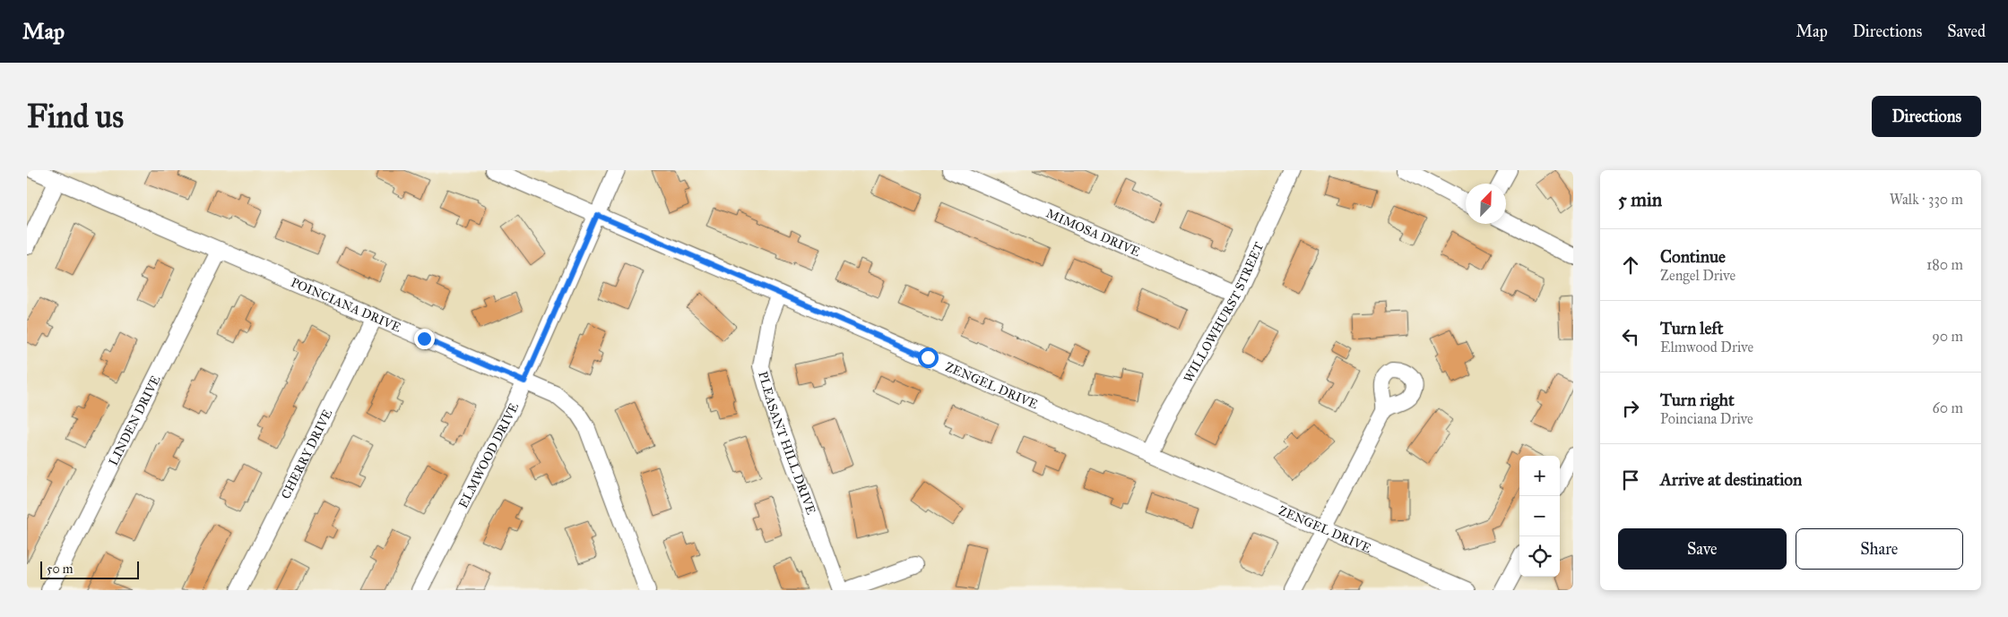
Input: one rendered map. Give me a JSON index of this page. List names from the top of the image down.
{
  "streets": {
    "street": [
      "MIMOSA DRIVE",
      "POINCIANA DRIVE",
      "WILLOWHURST STREET",
      "ZENGEL DRIVE",
      "LINDEN DRIVE",
      "PLEASANT HILL DRIVE",
      "CHERRY DRIVE",
      "ELMWOOD DRIVE"
    ]
  },
  "crossings": [
    ["MIMOSA DRIVE", "WILLOWHURST STREET"],
    ["POINCIANA DRIVE", "LINDEN DRIVE"],
    ["POINCIANA DRIVE", "CHERRY DRIVE"],
    ["POINCIANA DRIVE", "ELMWOOD DRIVE"],
    ["WILLOWHURST STREET", "ZENGEL DRIVE"],
    ["ZENGEL DRIVE", "PLEASANT HILL DRIVE"],
    ["ZENGEL DRIVE", "ELMWOOD DRIVE"]
  ],
  "scale_bar": "50 m",
  "north": "top right",
  "page": {
    "header": "Map",
    "nav": ["Map", "Directions", "Saved"],
    "buttons": [
      "Directions",
      ["Save", "Share"]
    ],
    "title": "Find us",
    "heading": ["5 min", "Walk · 330 m"],
    "list": [
      ["Continue", "Zengel Drive", "180 m"],
      ["Turn left", "Elmwood Drive", "90 m"],
      ["Turn right", "Poinciana Drive", "60 m"],
      "Arrive at destination"
    ],
    "map_buttons": ["+", "−"],
    "scale": "50 m"
  }
}
